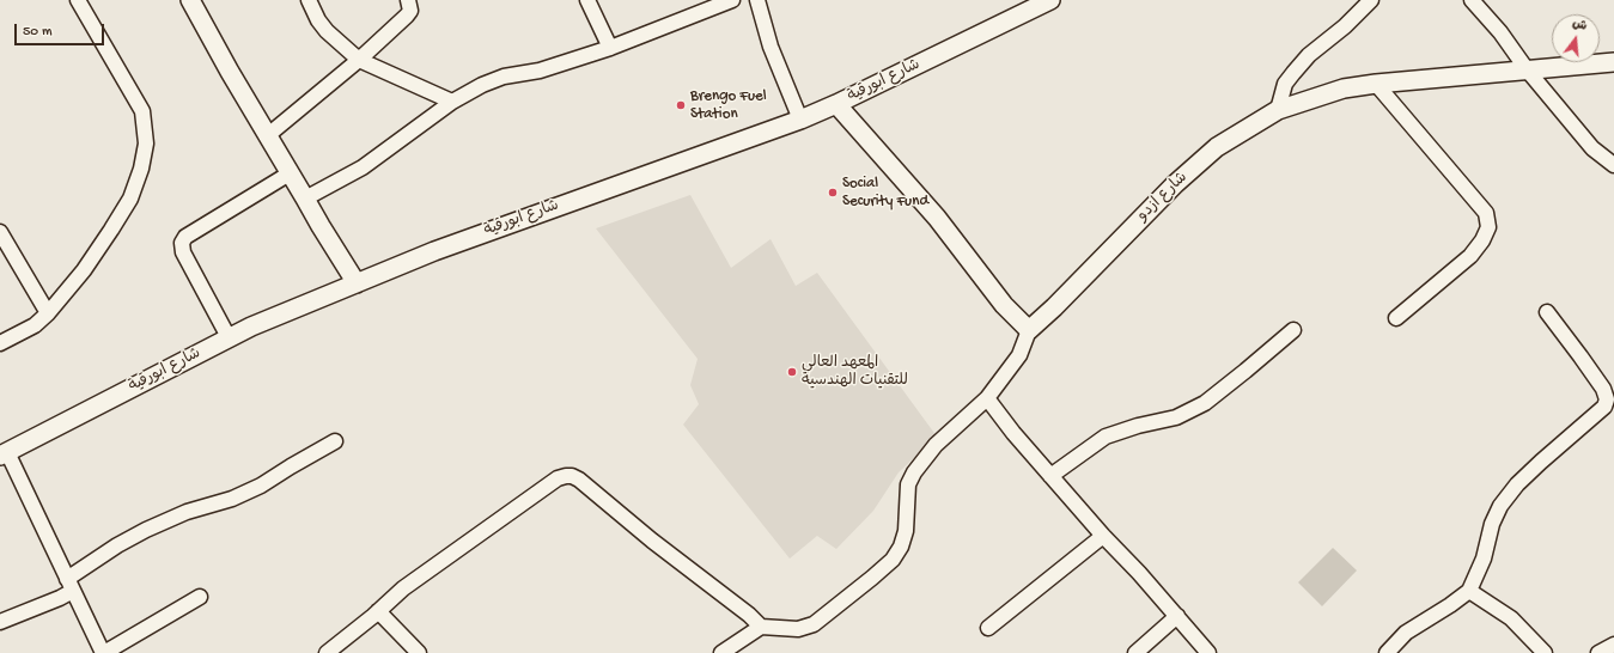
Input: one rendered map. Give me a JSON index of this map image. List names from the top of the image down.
{
  "streets": {
    "main road": ["شارع ابورقية", "شارع ازدو"]
  },
  "places": ["Brengo Fuel Station", "Social Security Fund", "المعهد العالي للتقنيات الهندسية"],
  "scale_bar": "50 m",
  "north": "top"
}
